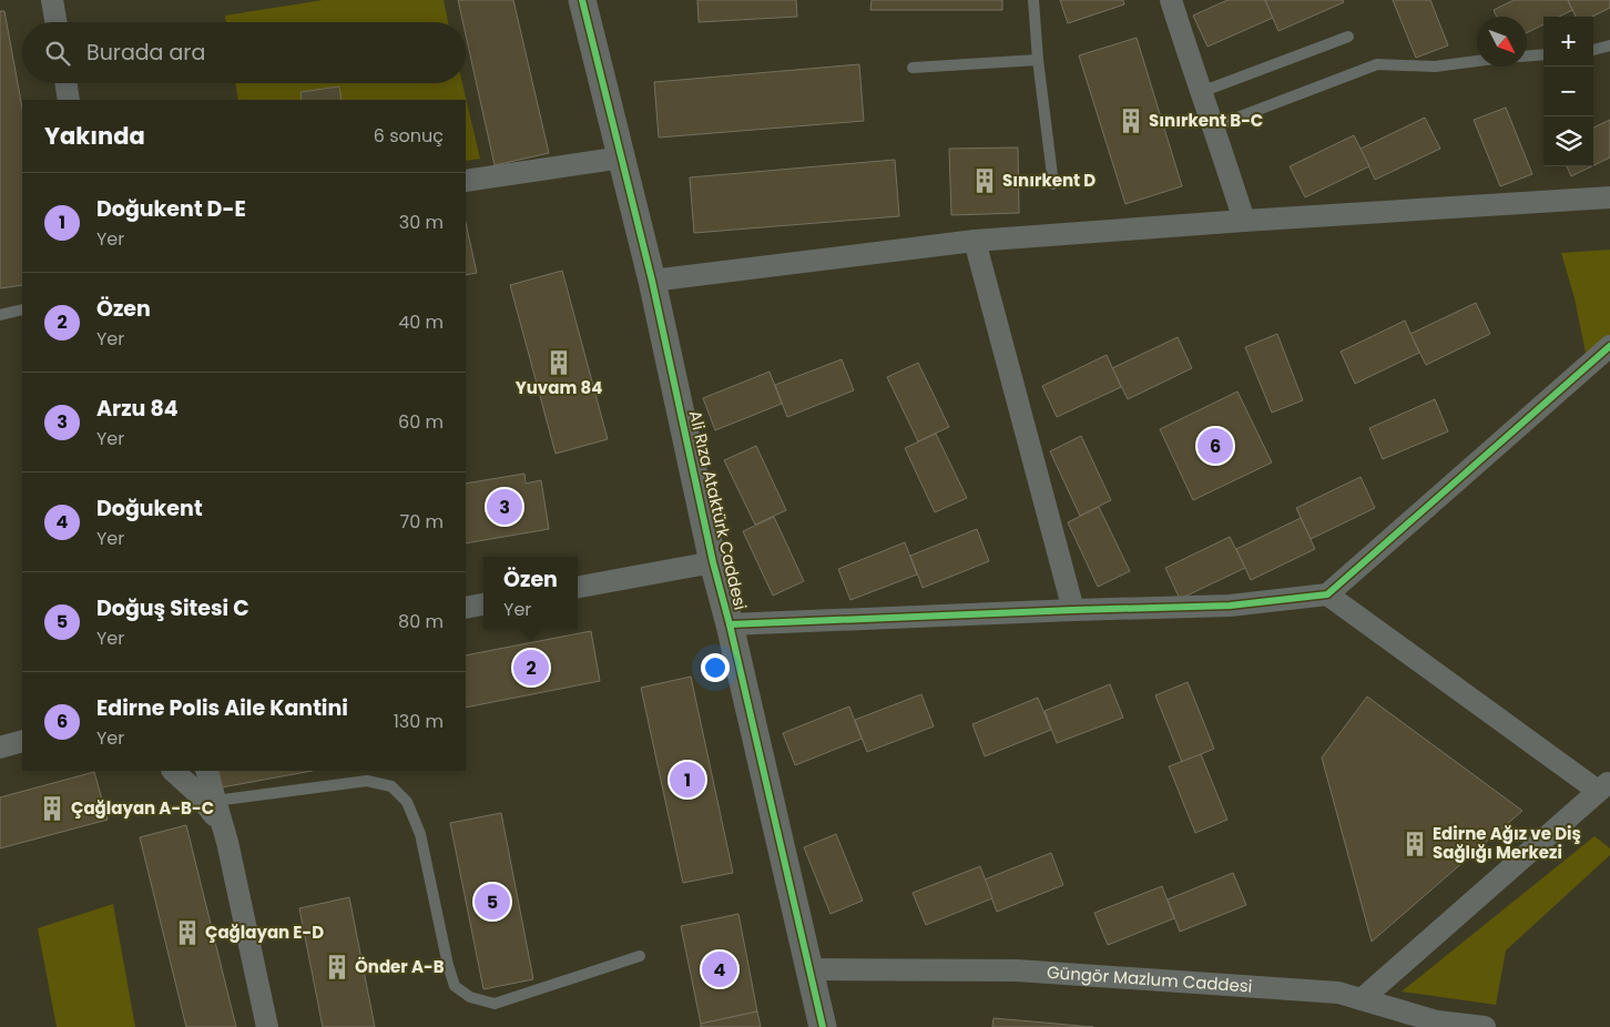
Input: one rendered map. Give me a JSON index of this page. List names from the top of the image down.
{
  "streets": {
    "street": ["Ali Rıza Ataktürk Caddesi", "Güngör Mazlum Caddesi"]
  },
  "crossings": [
    ["Ali Rıza Ataktürk Caddesi", "Güngör Mazlum Caddesi"]
  ],
  "places": {
    "building": [
      "Sınırkent B-C",
      "Sınırkent D",
      "Yuvam 84",
      "Çağlayan A-B-C",
      "Edirne Ağız ve Diş Sağlığı Merkezi",
      "Çağlayan E-D",
      "Önder A-B"
    ]
  },
  "north": "bottom right",
  "page": {
    "map_buttons": ["+", "−"],
    "search": "Burada ara",
    "heading": ["Yakında", "6 sonuç"],
    "list": [
      {
        "mark": "1",
        "name": "Doğukent D-E",
        "note": "Yer",
        "value": "30 m"
      },
      {
        "mark": "2",
        "name": "Özen",
        "note": "Yer",
        "value": "40 m"
      },
      {
        "mark": "3",
        "name": "Arzu 84",
        "note": "Yer",
        "value": "60 m"
      },
      {
        "mark": "4",
        "name": "Doğukent",
        "note": "Yer",
        "value": "70 m"
      },
      {
        "mark": "5",
        "name": "Doğuş Sitesi C",
        "note": "Yer",
        "value": "80 m"
      },
      {
        "mark": "6",
        "name": "Edirne Polis Aile Kantini",
        "note": "Yer",
        "value": "130 m"
      }
    ],
    "pins": [
      "6",
      "3",
      "2",
      "1",
      "5",
      "4"
    ],
    "popup": ["Özen", "Yer"]
  }
}
